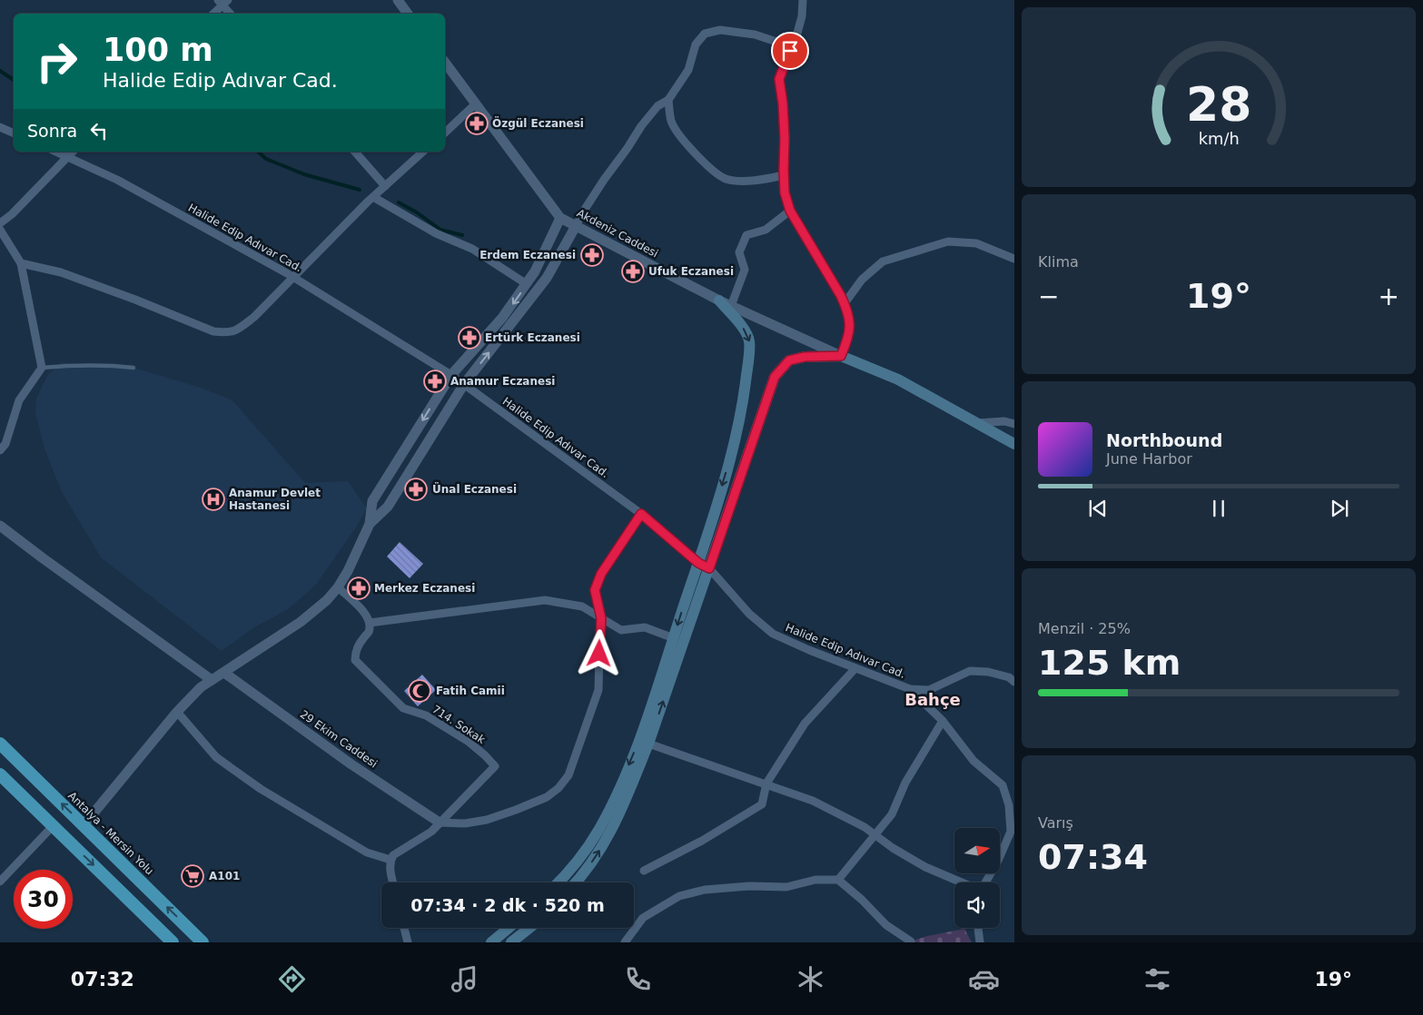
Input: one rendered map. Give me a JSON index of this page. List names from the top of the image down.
{
  "streets": {
    "highway": ["Antalya - Mersin Yolu"],
    "street": [
      "Akdeniz Caddesi",
      "Halide Edip Adıvar Cad.",
      "714. Sokak",
      "29 Ekim Caddesi"
    ]
  },
  "crossings": [
    ["714. Sokak", "29 Ekim Caddesi"]
  ],
  "districts": ["Bahçe"],
  "places": {
    "pharmacy": [
      "Özgül Eczanesi",
      "Erdem Eczanesi",
      "Ufuk Eczanesi",
      "Ertürk Eczanesi",
      "Anamur Eczanesi",
      "Ünal Eczanesi",
      "Merkez Eczanesi"
    ],
    "hospital": ["Anamur Devlet Hastanesi"],
    "mosque": ["Fatih Camii"],
    "supermarket": ["A101"]
  },
  "north": "right",
  "page": {
    "turn": ["100 m", "Halide Edip Adıvar Cad."],
    "then": "Sonra",
    "tile": [
      "Klima",
      ["Menzil · 25%", "125 km"],
      ["Varış", "07:34"]
    ],
    "heat": ["−", "19°", "+"],
    "song": ["Northbound", "June Harbor"],
    "limit": "30",
    "trip": "07:34 · 2 dk · 520 m",
    "tabs": ["07:32", "19°"],
    "gauge": ["28", "km/h"]
  }
}
